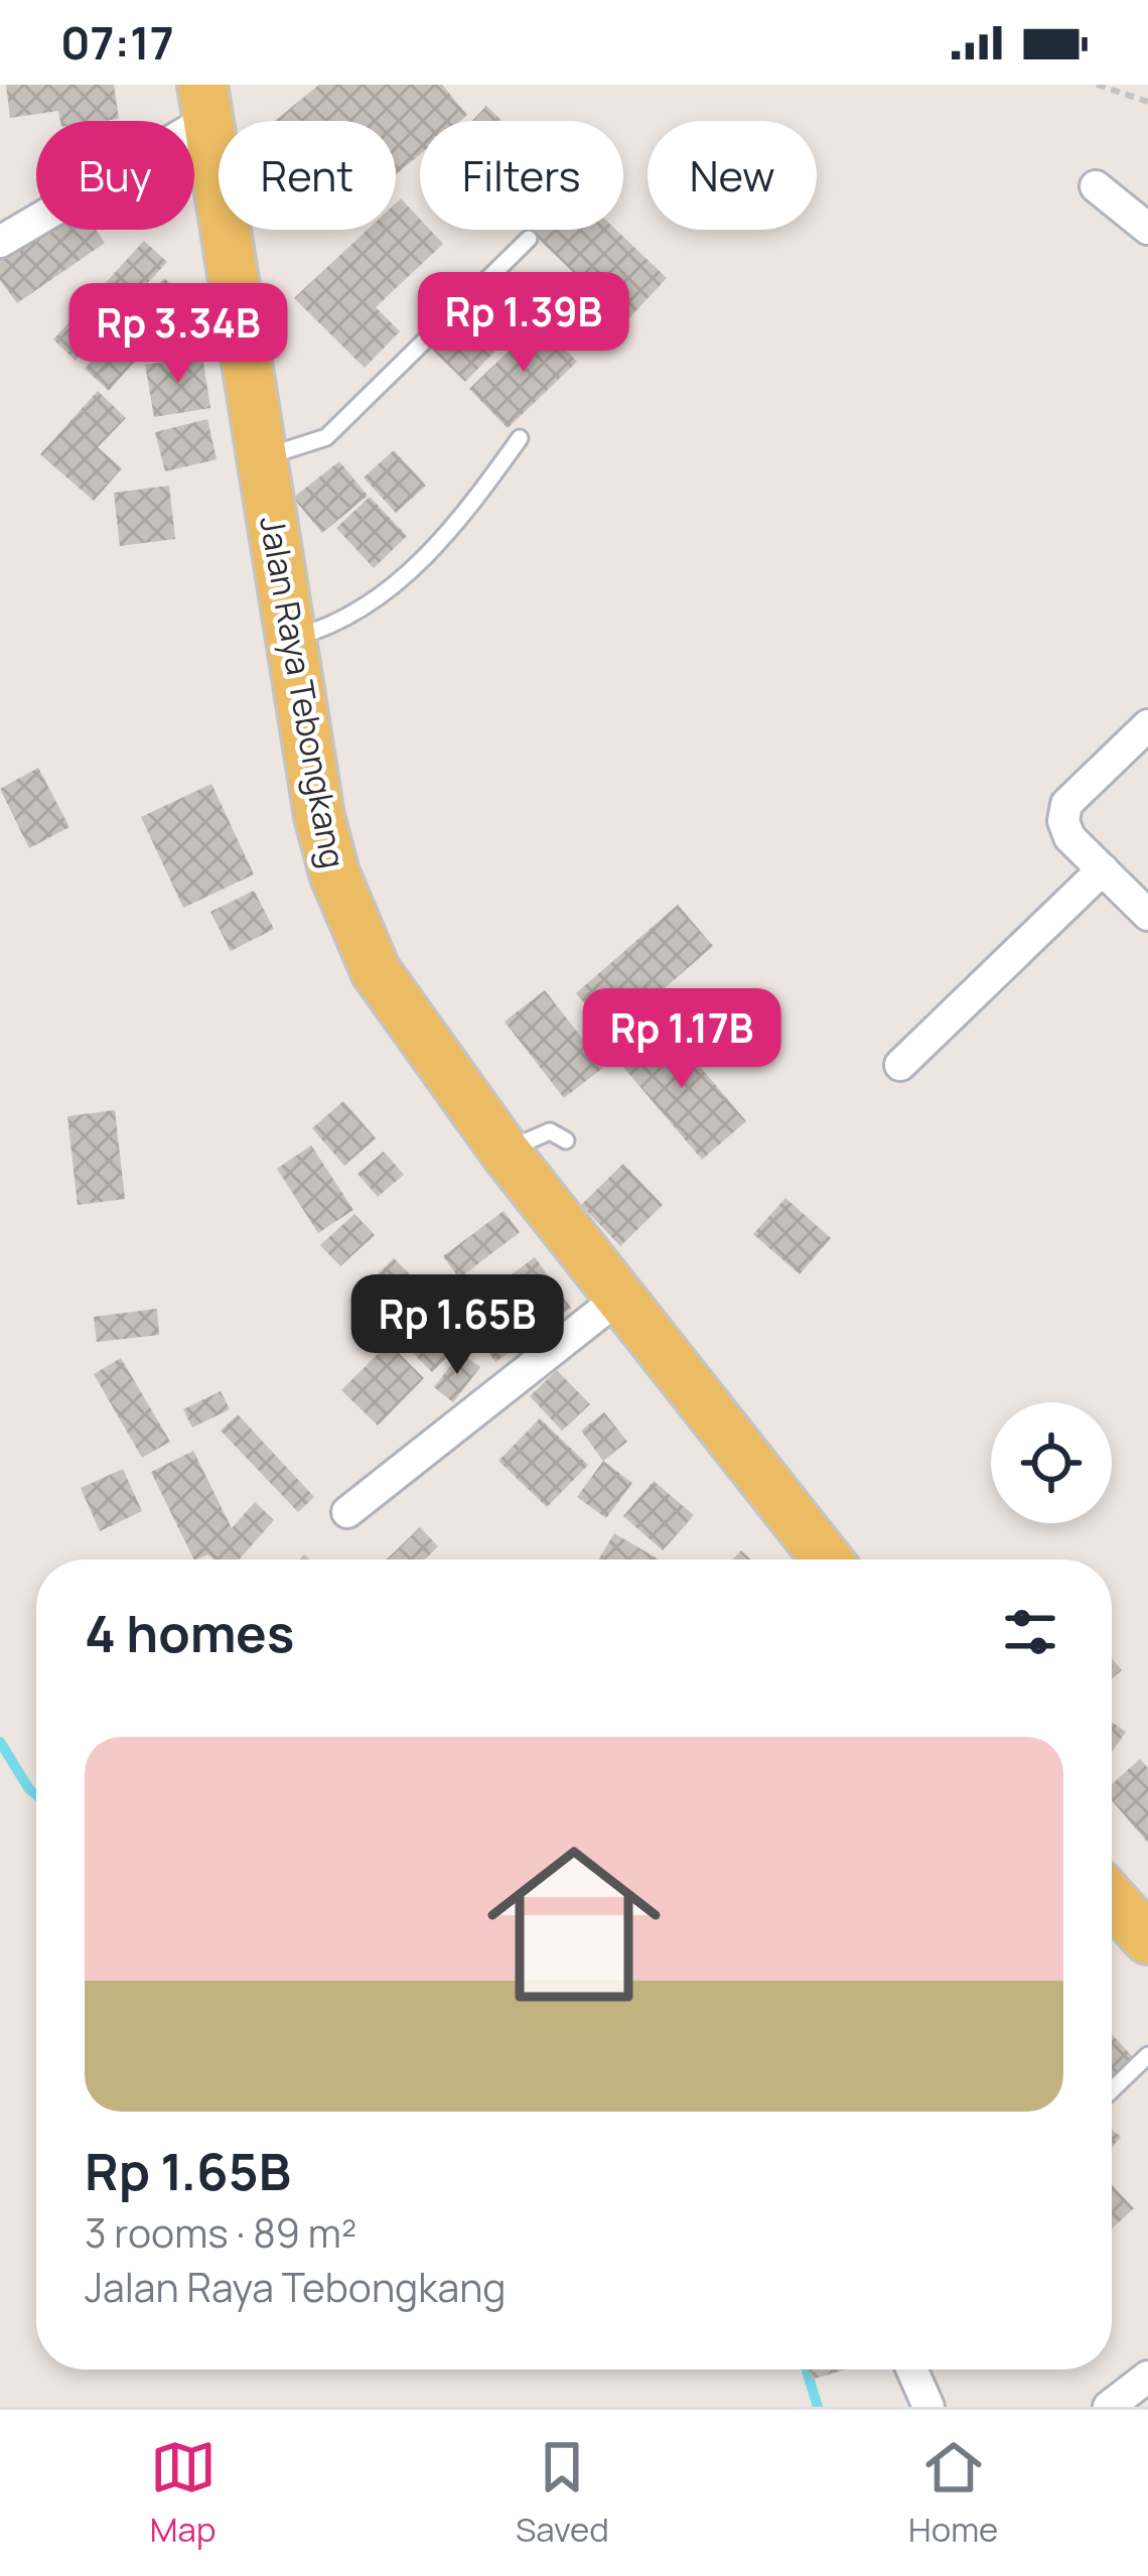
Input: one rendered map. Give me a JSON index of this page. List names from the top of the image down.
{
  "streets": {
    "main road": ["Jalan Raya Tebongkang"]
  },
  "page": {
    "status": "07:17",
    "chip": [
      "Buy",
      "Rent",
      "Filters",
      "New"
    ],
    "price": [
      "Rp 1.39B",
      "Rp 3.34B",
      "Rp 1.17B",
      "Rp 1.65B"
    ],
    "heading": "4 homes",
    "list": [
      {
        "name": "Rp 1.65B",
        "note": "3 rooms · 89 m² · Jalan Raya Tebongkang"
      }
    ],
    "tabs": ["Map", "Saved", "Home"]
  }
}
